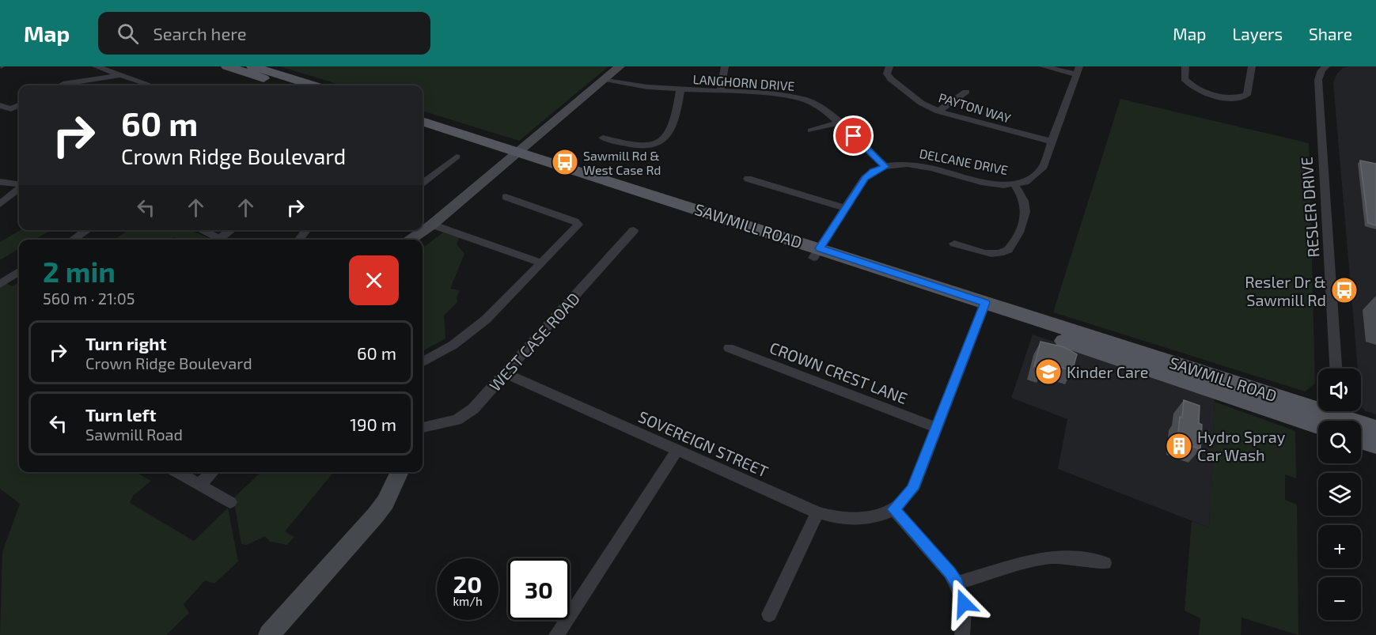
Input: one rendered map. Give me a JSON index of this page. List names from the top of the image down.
{
  "streets": {
    "main road": ["SAWMILL ROAD"],
    "street": [
      "LANGHORN DRIVE",
      "PAYTON WAY",
      "DELCANE DRIVE",
      "RESLER DRIVE",
      "WEST CASE ROAD",
      "CROWN CREST LANE",
      "SOVEREIGN STREET"
    ]
  },
  "crossings": [
    ["LANGHORN DRIVE", "DELCANE DRIVE"],
    ["PAYTON WAY", "DELCANE DRIVE"],
    ["DELCANE DRIVE", "SAWMILL ROAD"],
    ["WEST CASE ROAD", "SOVEREIGN STREET"]
  ],
  "places": {
    "bus stop": ["Sawmill Rd & West Case Rd", "Resler Dr & Sawmill Rd"],
    "school or university": ["Kinder Care"],
    "building": ["Hydro Spray Car Wash"]
  },
  "page": {
    "header": "Map",
    "search": "Search here",
    "nav": ["Map", "Layers", "Share"],
    "turn": ["60 m", "Crown Ridge Boulevard"],
    "heading": ["2 min", "560 m · 21:05"],
    "list": [
      {
        "name": "Turn right",
        "note": "Crown Ridge Boulevard",
        "value": "60 m"
      },
      {
        "name": "Turn left",
        "note": "Sawmill Road",
        "value": "190 m"
      }
    ],
    "map_buttons": ["+", "−"],
    "speed": "20 km/h",
    "limit": "30"
  }
}
